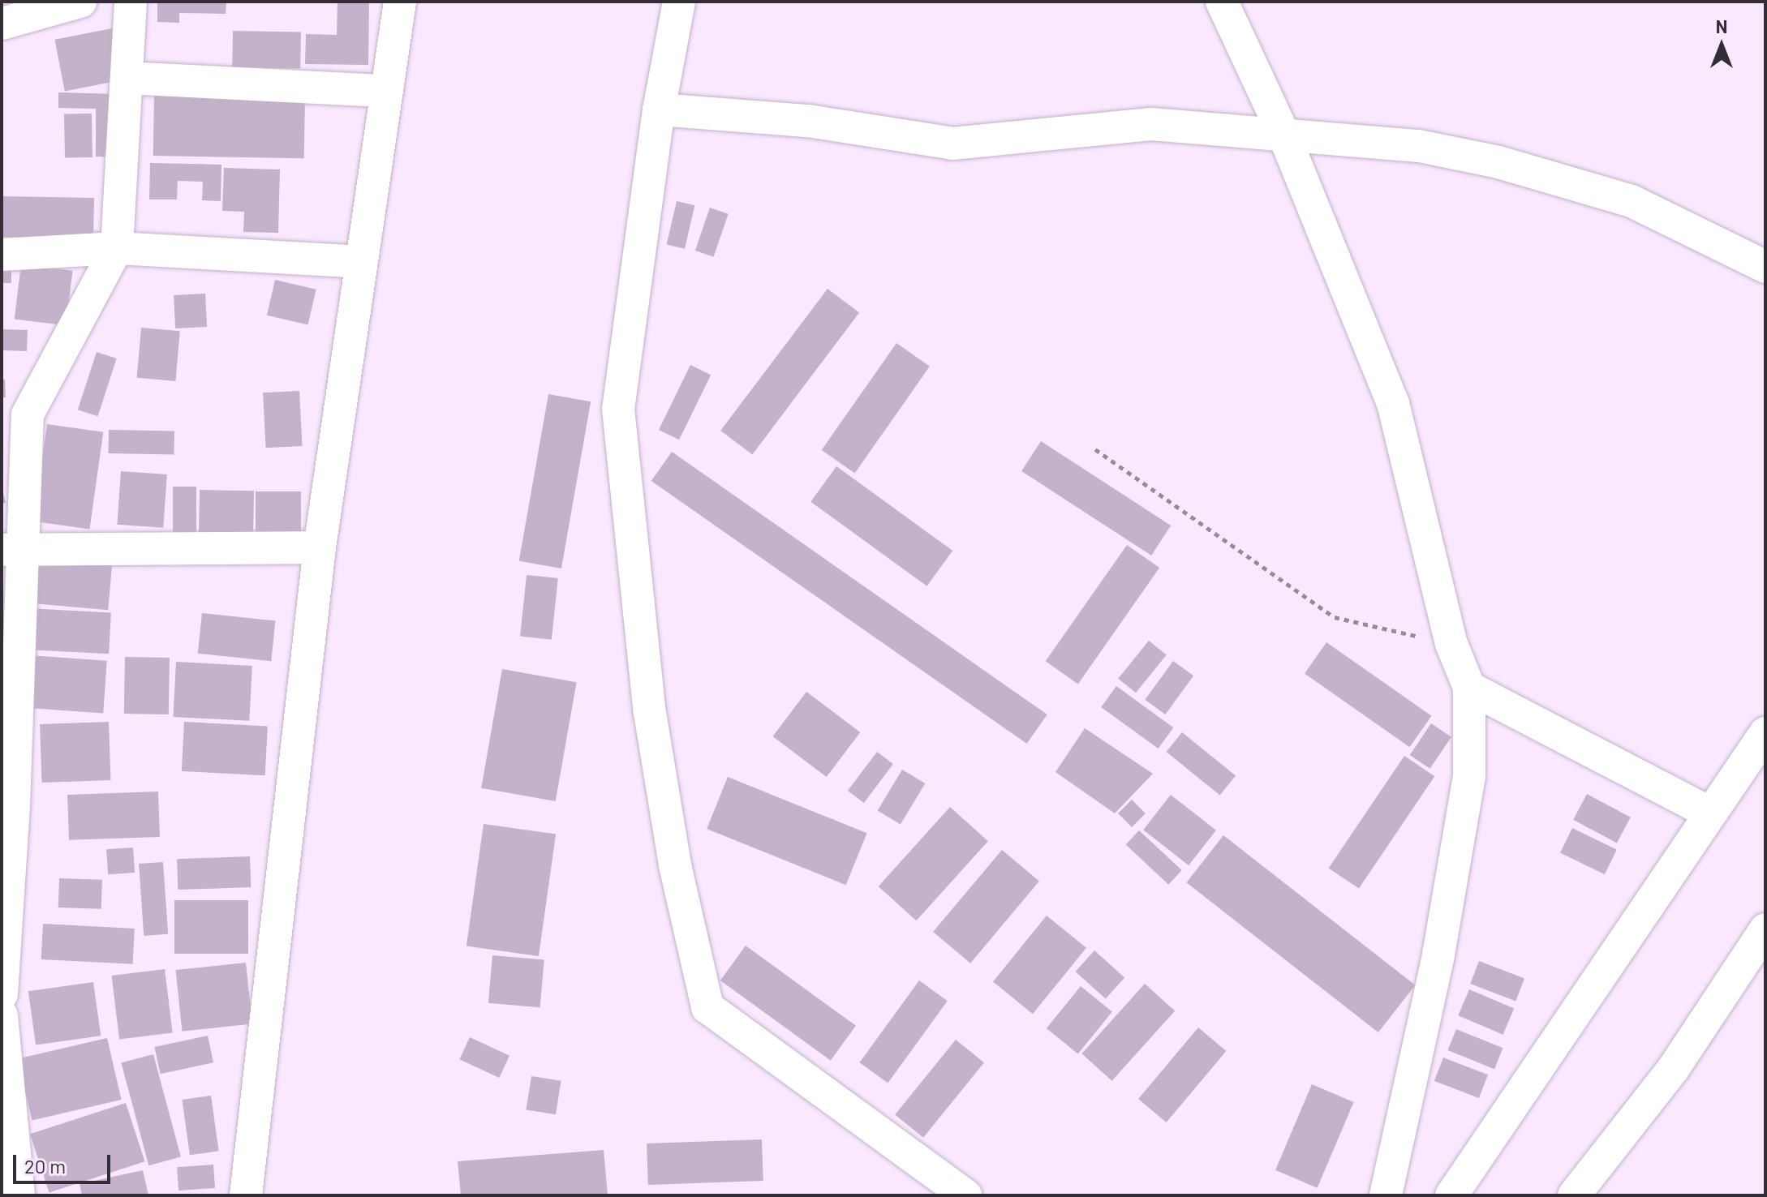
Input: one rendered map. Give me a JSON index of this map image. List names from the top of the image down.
{
  "scale_bar": "20 m",
  "north": "top"
}
